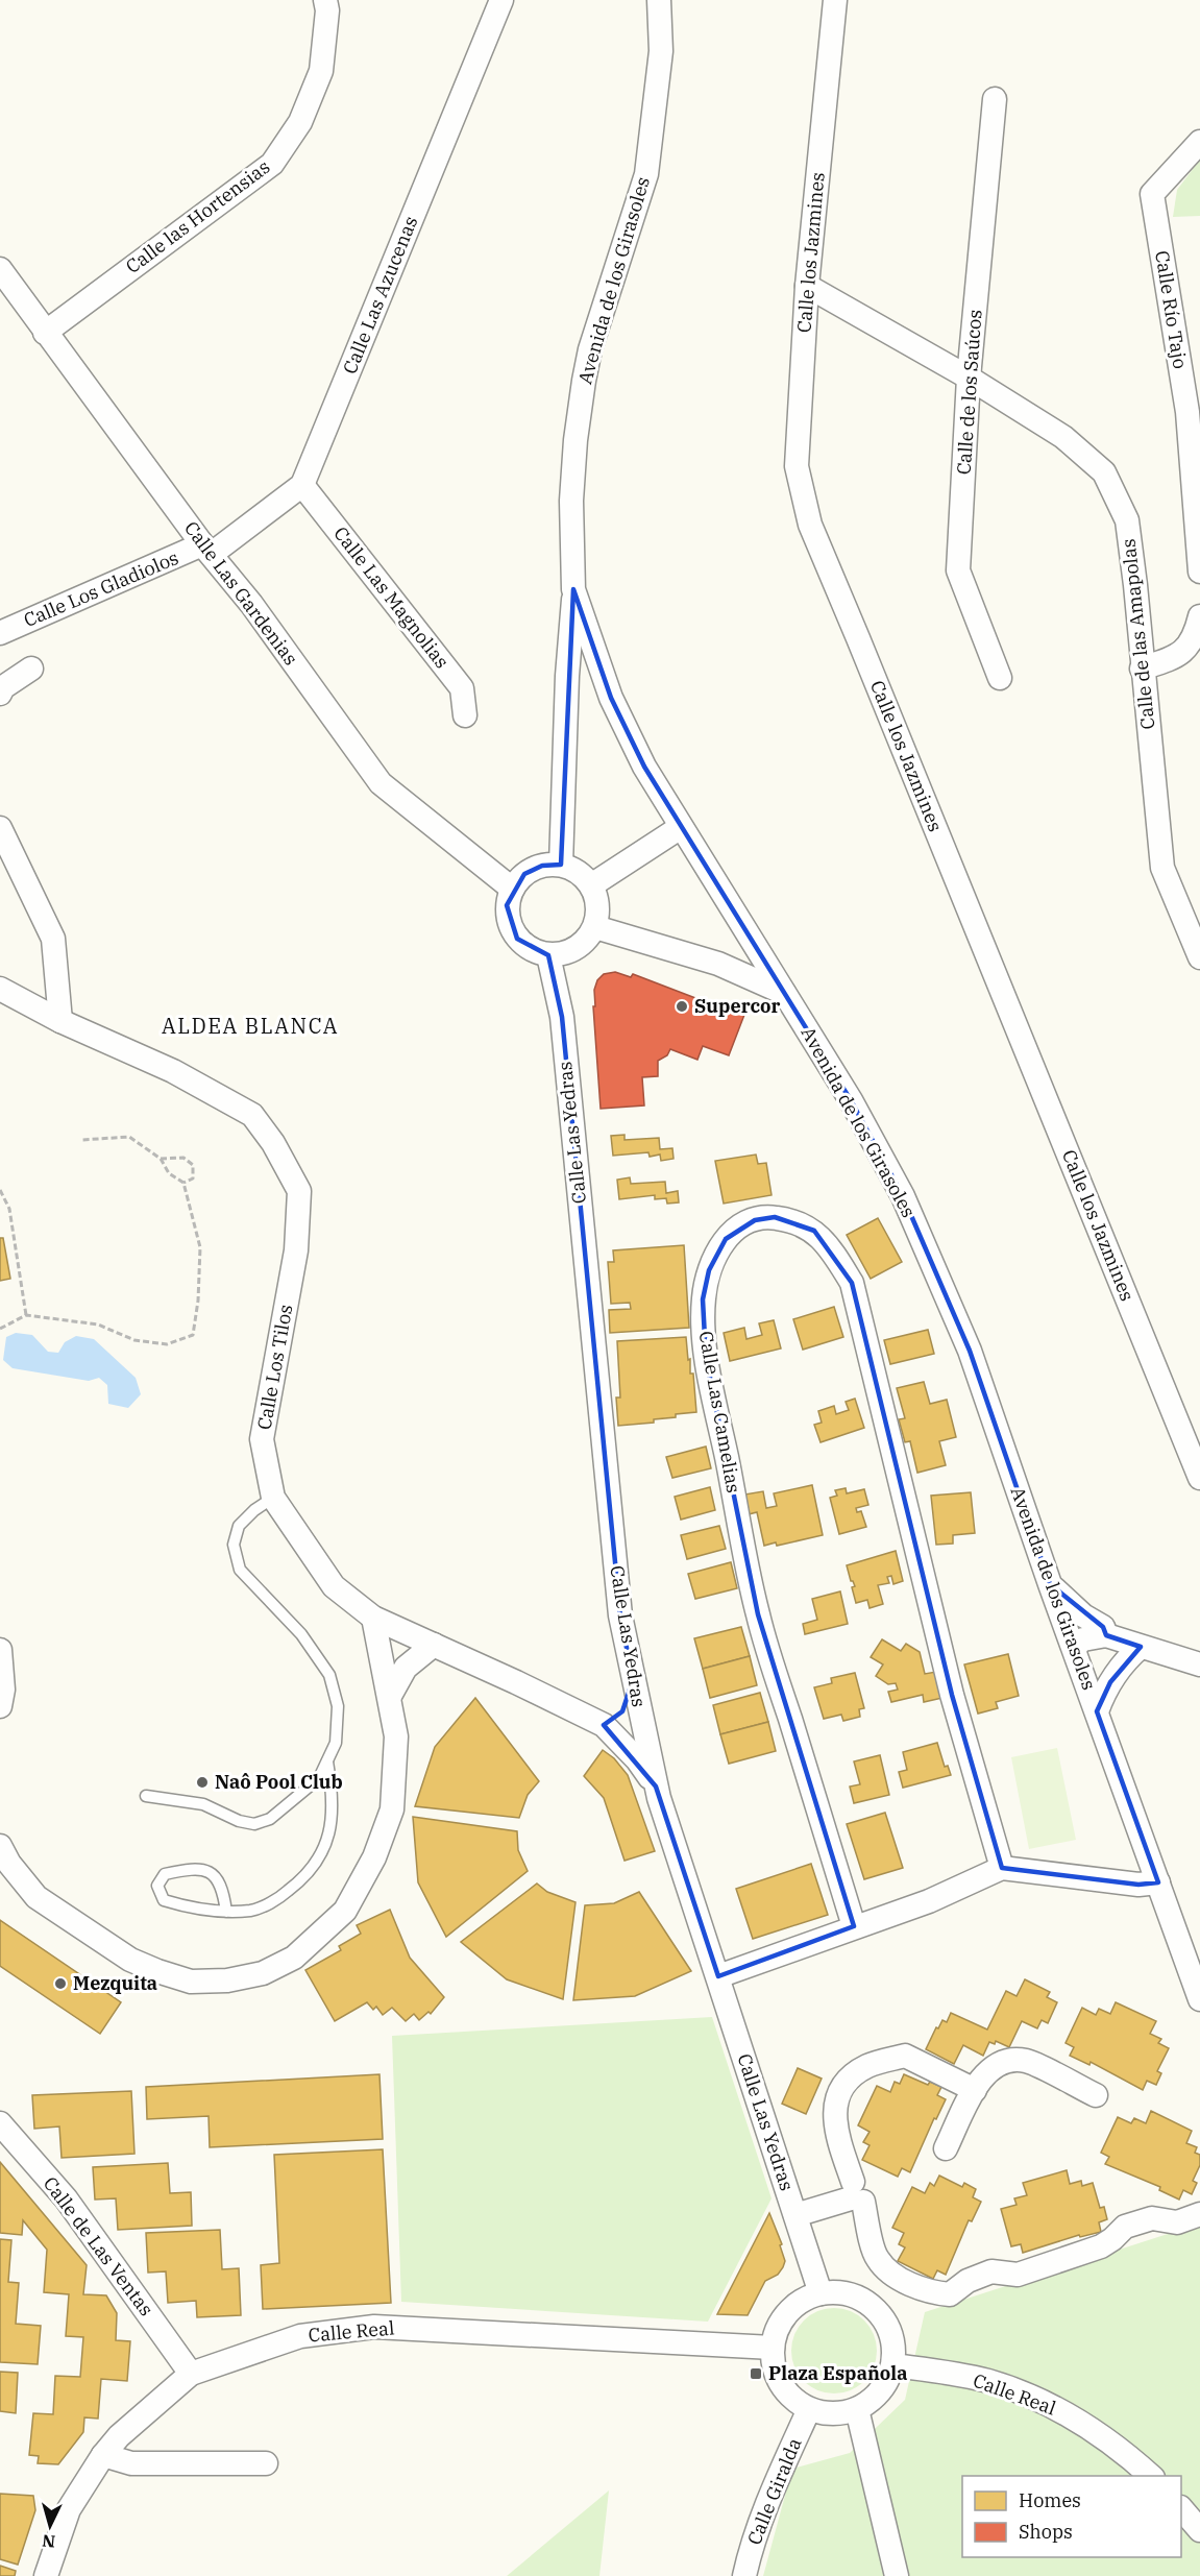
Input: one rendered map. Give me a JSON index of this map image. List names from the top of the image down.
{
  "streets": {
    "street": [
      "Calle las Hortensias",
      "Calle los Jazmines",
      "Avenida de los Girasoles",
      "Calle Las Azucenas",
      "Calle Río Tajo",
      "Calle de los Saúcos",
      "Calle Los Gladiolos",
      "Calle Las Gardenias",
      "Calle Las Magnolias",
      "Calle de las Amapolas",
      "Calle Las Yedras",
      "Calle Los Tilos",
      "Calle Las Camelias",
      "Calle de Las Ventas",
      "Calle Real",
      "Calle Giralda"
    ]
  },
  "crossings": [
    ["Calle las Hortensias", "Calle Las Gardenias"],
    ["Calle los Jazmines", "Calle de las Amapolas"],
    ["Calle Las Azucenas", "Calle Las Magnolias"],
    ["Calle de los Saúcos", "Calle de las Amapolas"],
    ["Calle Los Gladiolos", "Calle Las Gardenias"],
    ["Calle Las Gardenias", "Calle Las Yedras"],
    ["Calle Las Yedras", "Calle Los Tilos"],
    ["Calle Las Yedras", "Calle Real"],
    ["Calle Las Yedras", "Calle Giralda"],
    ["Calle de Las Ventas", "Calle Real"],
    ["Calle Real", "Calle Giralda"]
  ],
  "districts": ["ALDEA BLANCA"],
  "places": {
    "other": ["Supercor", "Naô Pool Club", "Mezquita"],
    "transit": ["Plaza Española"]
  },
  "legend": ["Homes", "Shops"],
  "north": "bottom"
}
